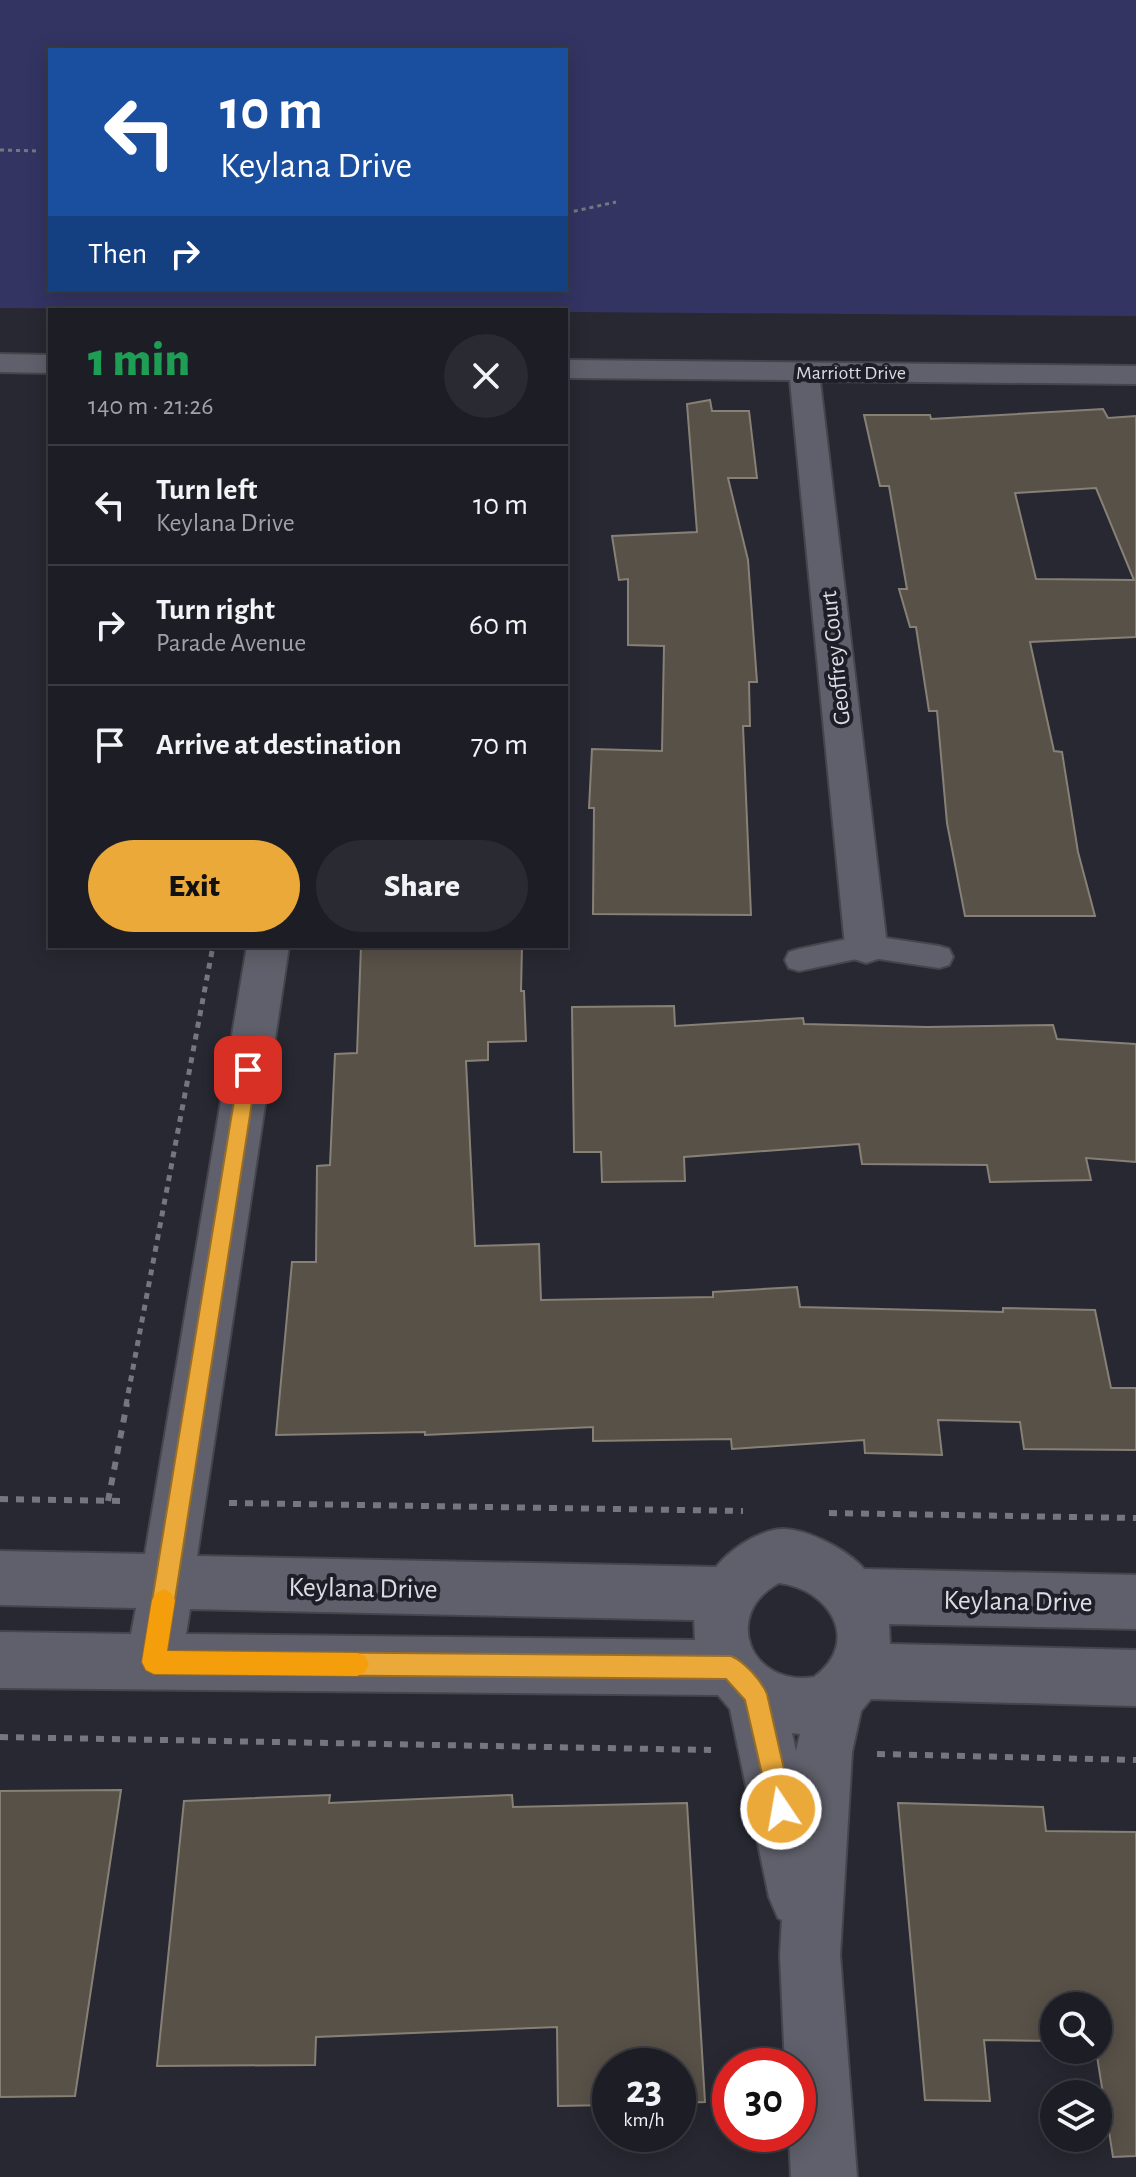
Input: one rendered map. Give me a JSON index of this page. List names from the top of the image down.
{
  "streets": {
    "street": ["Marriott Drive", "Geoffrey Court", "Keylana Drive"]
  },
  "crossings": [
    ["Marriott Drive", "Geoffrey Court"]
  ],
  "page": {
    "turn": ["10 m", "Keylana Drive"],
    "then": "Then",
    "heading": ["1 min", "140 m · 21:26"],
    "list": [
      {
        "name": "Turn left",
        "note": "Keylana Drive",
        "value": "10 m"
      },
      {
        "name": "Turn right",
        "note": "Parade Avenue",
        "value": "60 m"
      },
      {
        "name": "Arrive at destination",
        "value": "70 m"
      }
    ],
    "buttons": ["Exit", "Share"],
    "speed": "23 km/h",
    "limit": "30"
  }
}
